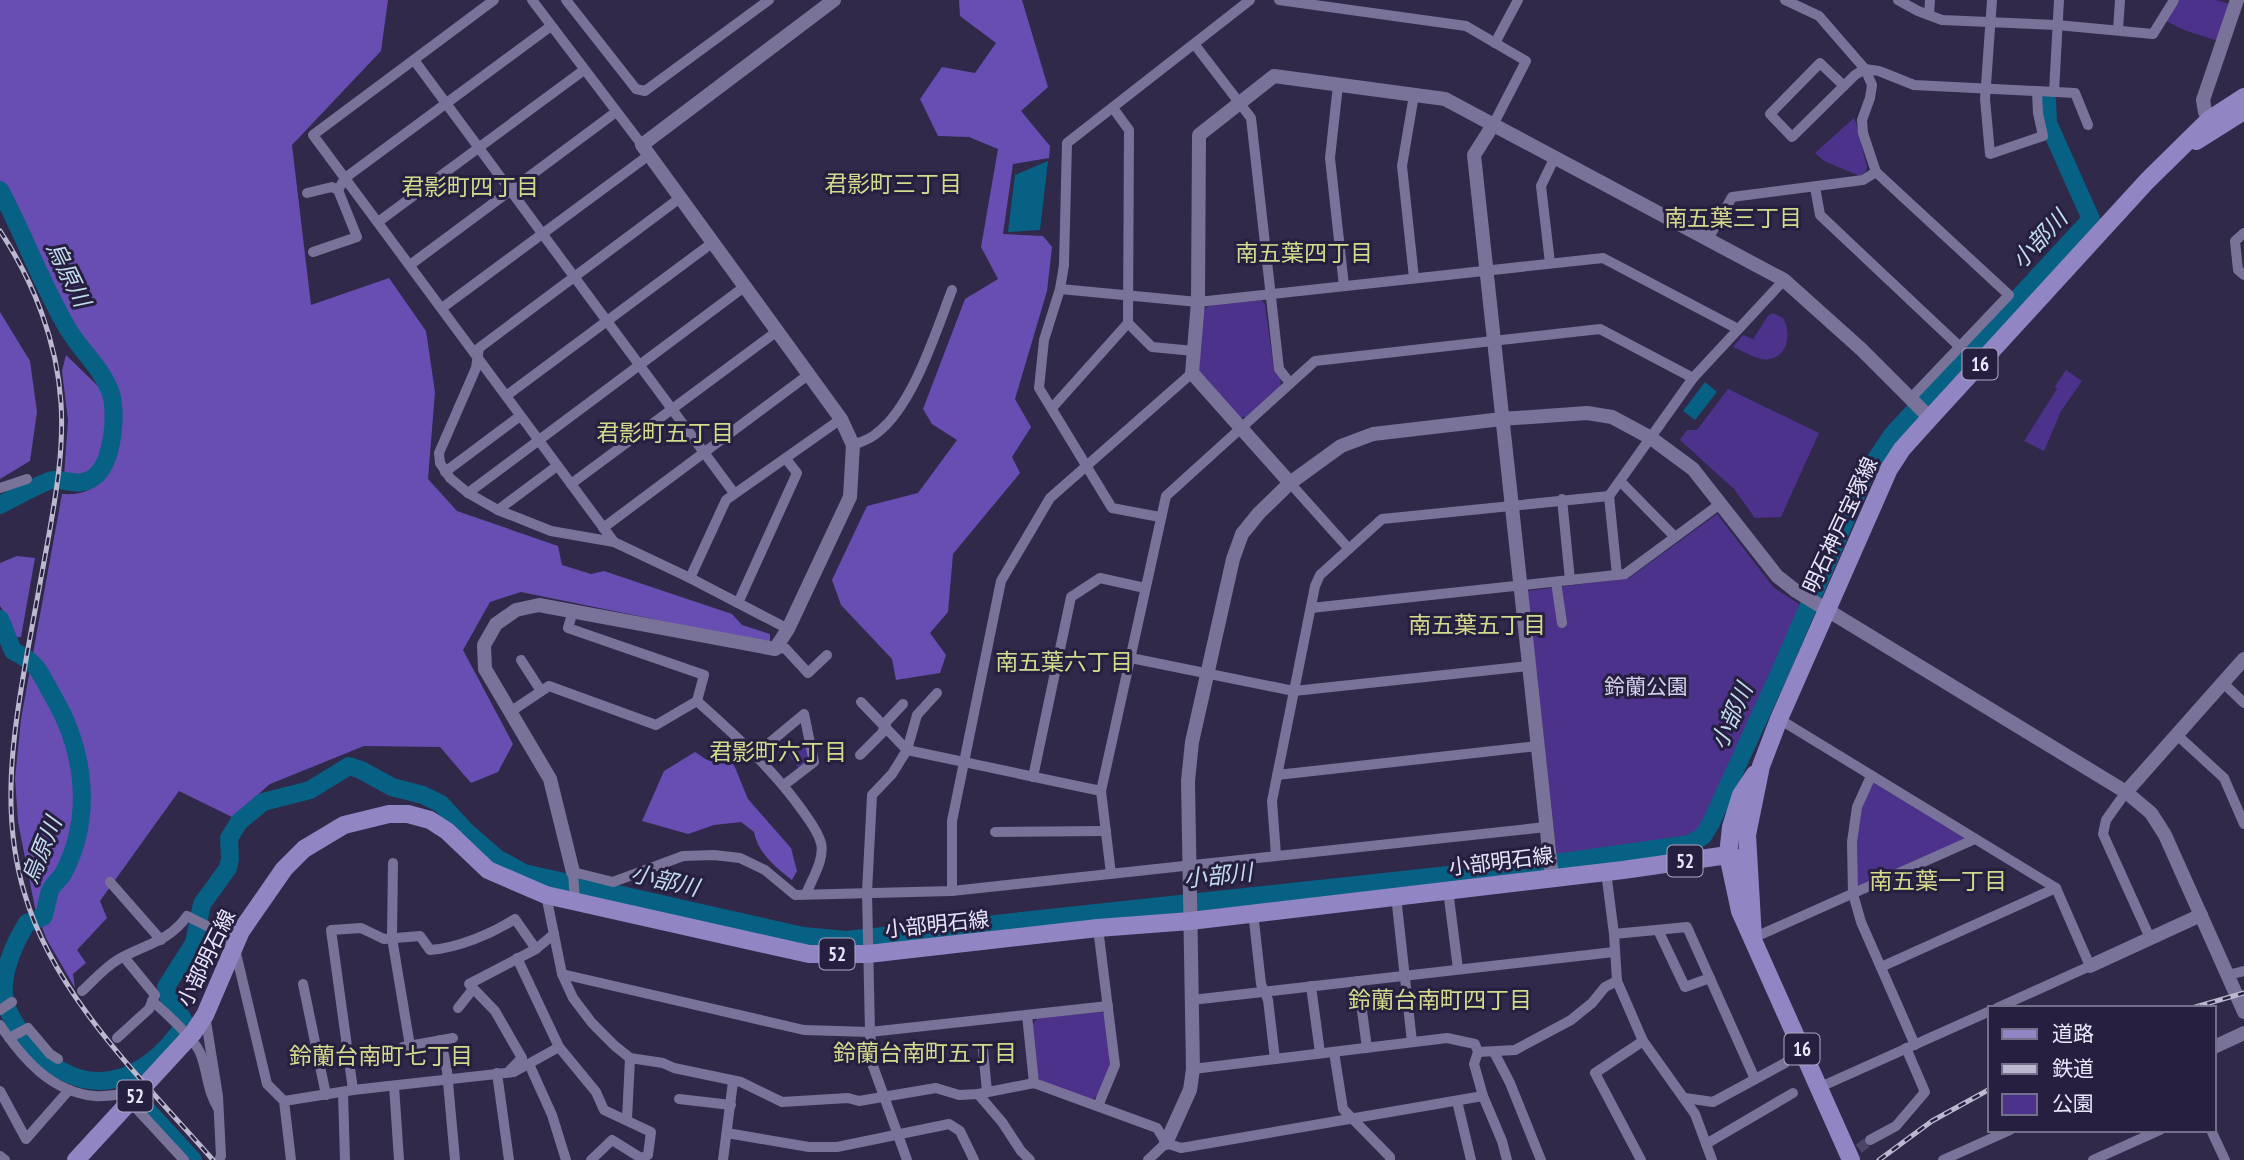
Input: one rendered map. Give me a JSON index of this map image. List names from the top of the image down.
{
  "streets": {
    "main road": [
      "16",
      "明石神戸宝塚線",
      "小部明石線",
      "52"
    ]
  },
  "crossings": [
    ["明石神戸宝塚線", "小部明石線"]
  ],
  "districts": [
    "君影町三丁目",
    "君影町四丁目",
    "南五葉三丁目",
    "南五葉四丁目",
    "君影町五丁目",
    "南五葉五丁目",
    "南五葉六丁目",
    "君影町六丁目",
    "南五葉一丁目",
    "鈴蘭台南町四丁目",
    "鈴蘭台南町五丁目",
    "鈴蘭台南町七丁目"
  ],
  "water": ["小部川", "烏原川"],
  "parks": ["鈴蘭公園"],
  "legend": ["道路", "鉄道", "公園"]
}
